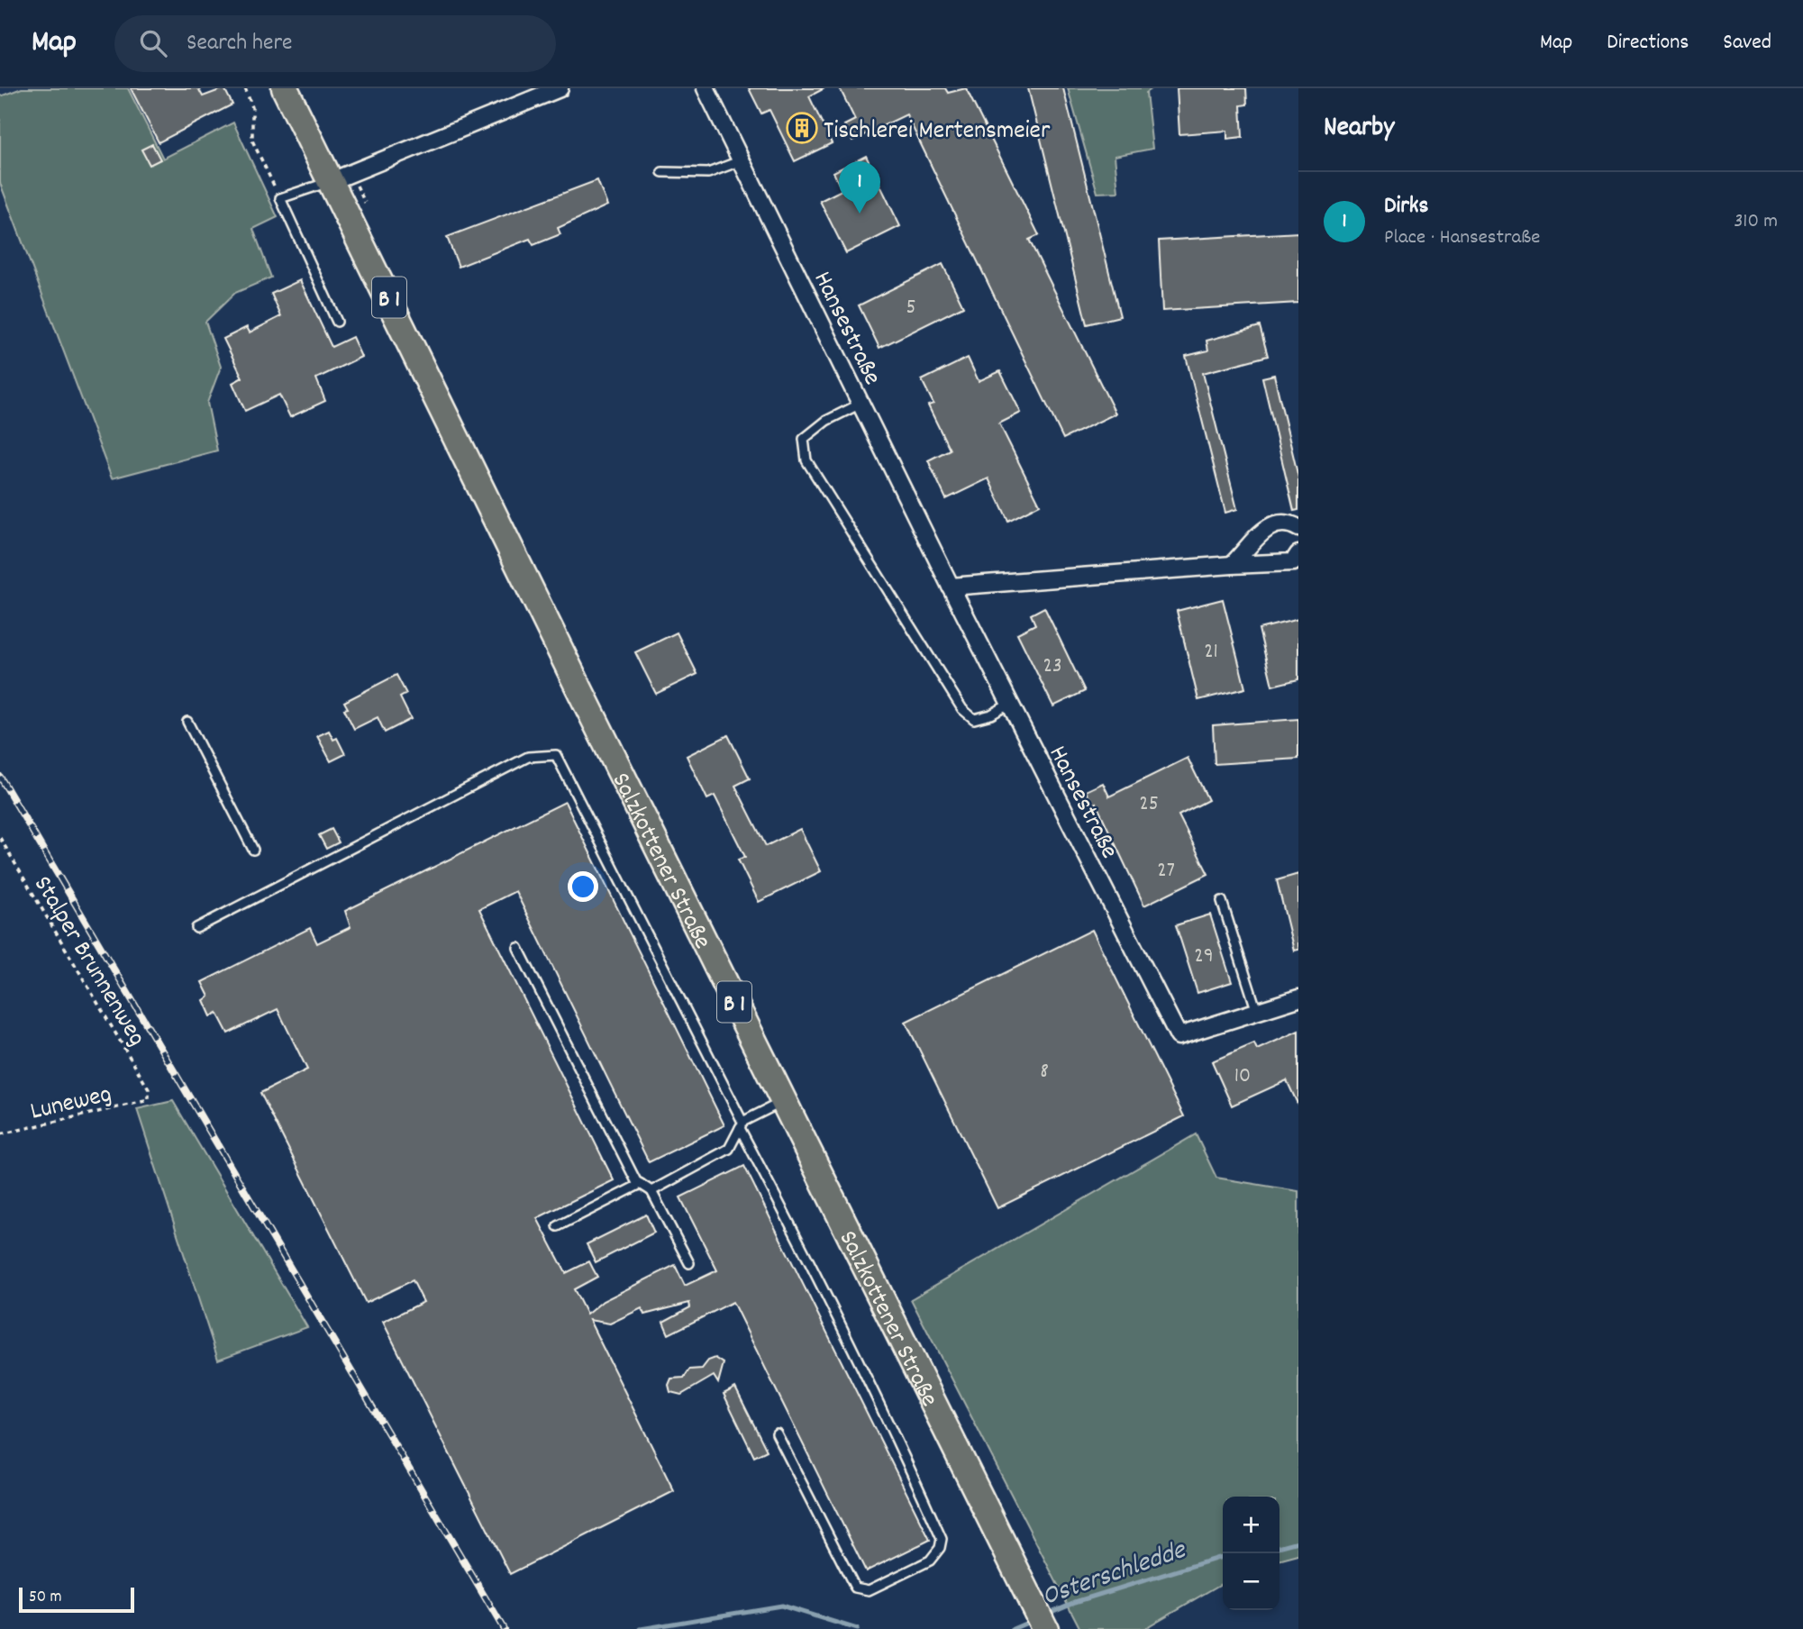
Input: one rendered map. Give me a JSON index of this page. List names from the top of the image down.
{
  "streets": {
    "main road": ["B 1", "Salzkottener Straße"],
    "street": ["Hansestraße"],
    "path": ["Stalper Brunnenweg", "Luneweg"]
  },
  "crossings": [
    ["Stalper Brunnenweg", "Luneweg"]
  ],
  "water": ["Osterschledde"],
  "places": {
    "building": ["Tischlerei Mertensmeier"]
  },
  "house_numbers": [
    "5",
    "21",
    "23",
    "25",
    "27",
    "29",
    "8",
    "10"
  ],
  "scale_bar": "50 m",
  "page": {
    "header": "Map",
    "search": "Search here",
    "nav": ["Map", "Directions", "Saved"],
    "heading": "Nearby",
    "pins": "1",
    "list": [
      {
        "mark": "1",
        "name": "Dirks",
        "note": "Place · Hansestraße",
        "value": "310 m"
      }
    ],
    "map_buttons": ["+", "−"],
    "scale": "50 m"
  }
}
